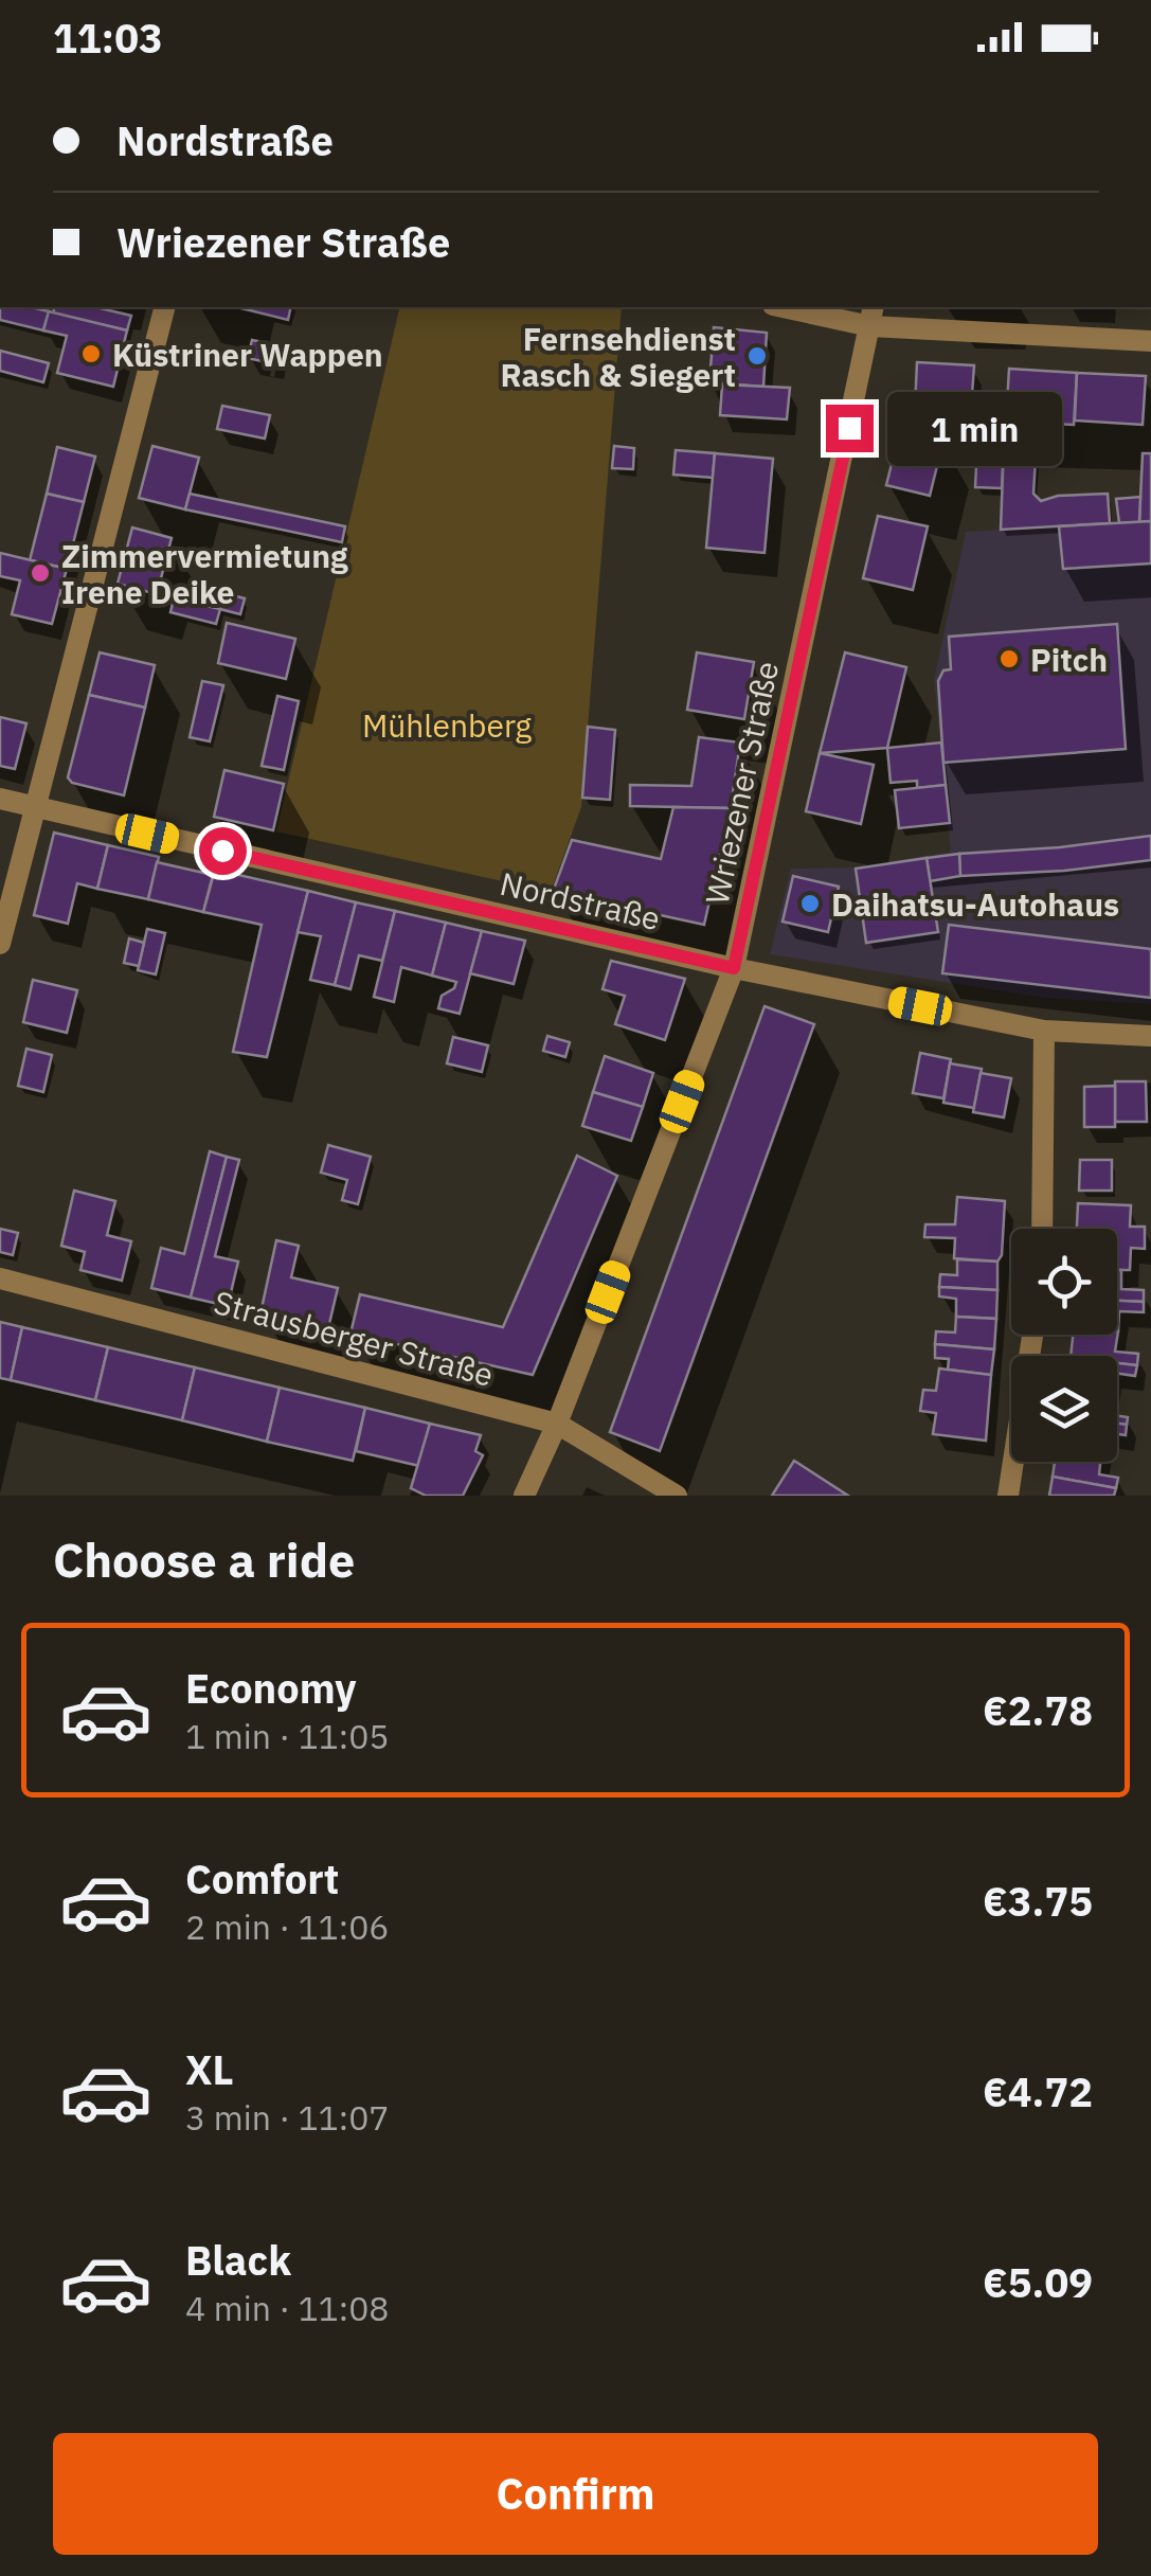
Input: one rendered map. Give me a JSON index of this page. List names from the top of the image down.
{
  "streets": {
    "street": ["Wriezener Straße", "Nordstraße", "Strausberger Straße"]
  },
  "crossings": [
    ["Wriezener Straße", "Nordstraße"],
    ["Wriezener Straße", "Strausberger Straße"]
  ],
  "parks": ["Mühlenberg"],
  "places": [
    "Küstriner Wappen",
    "Fernsehdienst Rasch & Siegert",
    "Zimmervermietung Irene Deike",
    "Pitch",
    "Daihatsu-Autohaus"
  ],
  "page": {
    "status": "11:03",
    "banner": ["Nordstraße", "Wriezener Straße"],
    "bubble": "1 min",
    "heading": "Choose a ride",
    "list": [
      {
        "name": "Economy",
        "note": "1 min · 11:05",
        "value": "€2.78"
      },
      {
        "name": "Comfort",
        "note": "2 min · 11:06",
        "value": "€3.75"
      },
      {
        "name": "XL",
        "note": "3 min · 11:07",
        "value": "€4.72"
      },
      {
        "name": "Black",
        "note": "4 min · 11:08",
        "value": "€5.09"
      }
    ],
    "buttons": "Confirm"
  }
}
